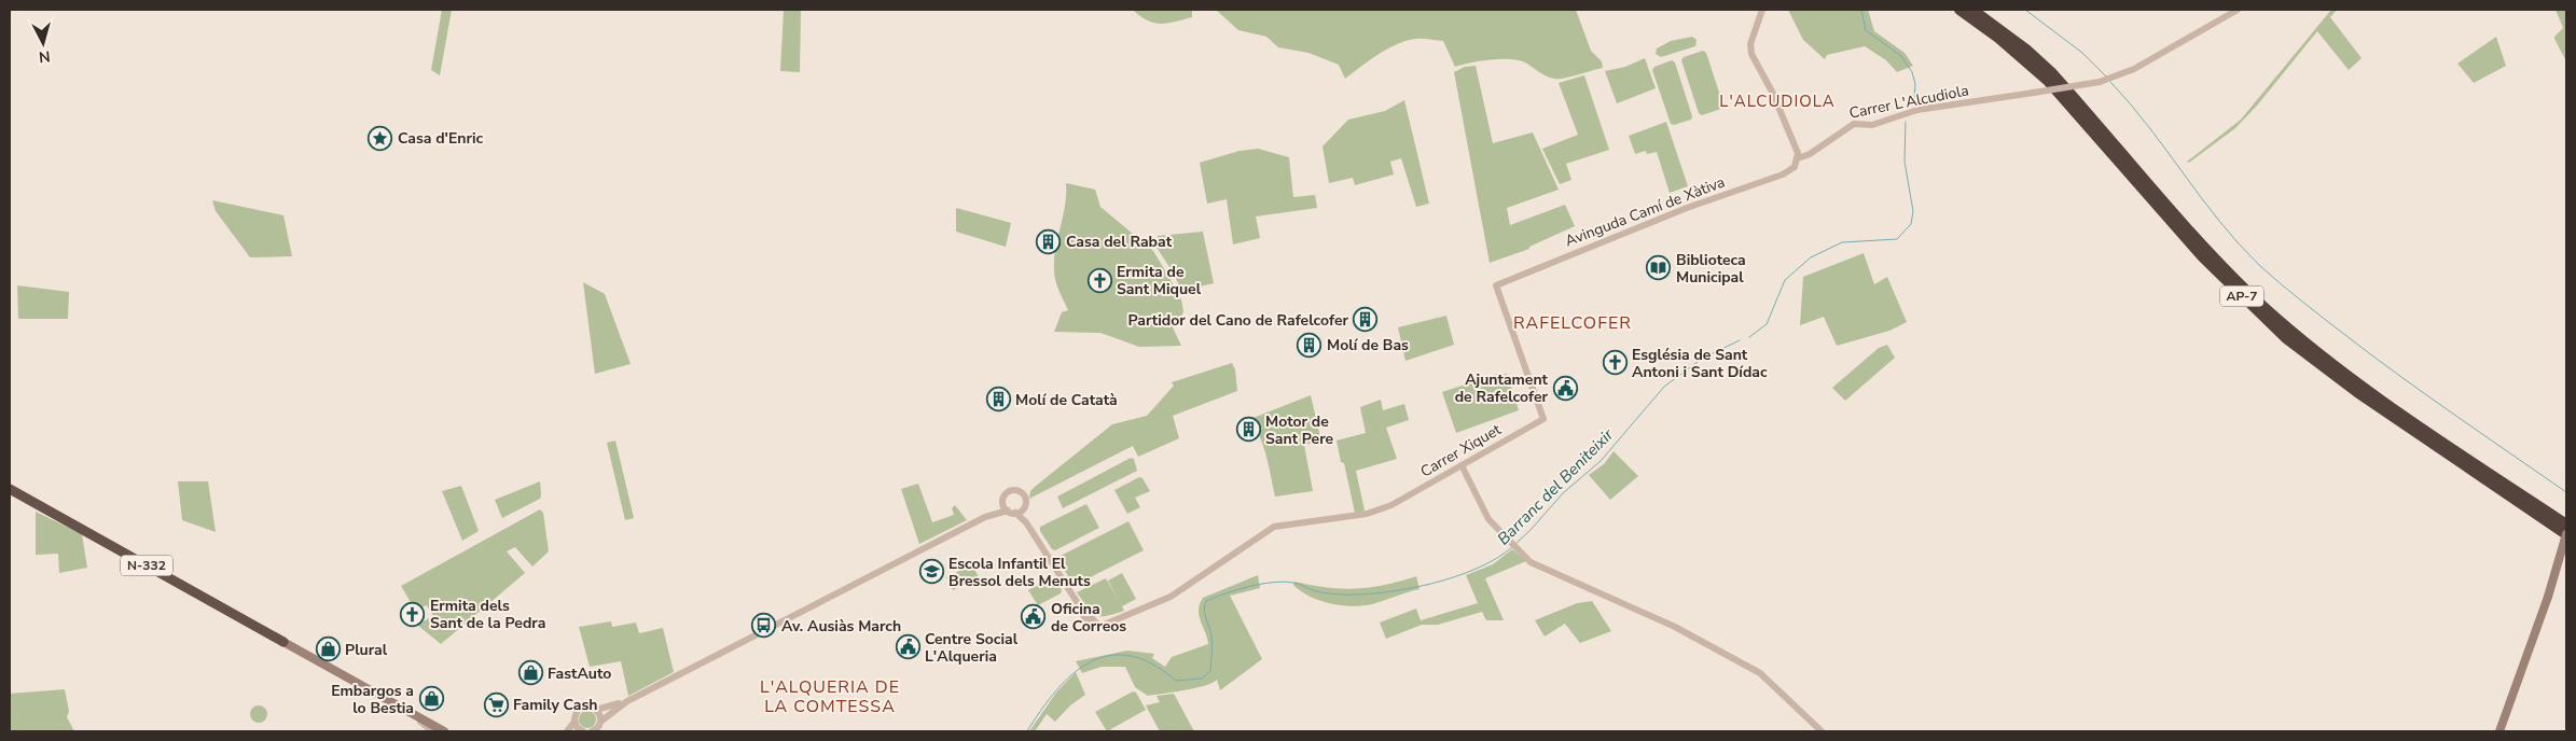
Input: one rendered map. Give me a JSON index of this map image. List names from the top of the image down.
{
  "streets": {
    "highway": ["AP-7", "N-332"],
    "street": ["Carrer L'Alcudiola", "Avinguda Camí de Xàtiva", "Carrer Xiquet"]
  },
  "crossings": [
    ["Carrer L'Alcudiola", "Avinguda Camí de Xàtiva"],
    ["Avinguda Camí de Xàtiva", "Carrer Xiquet"]
  ],
  "districts": ["L'ALCUDIOLA", "RAFELCOFER", "L'ALQUERIA DE LA COMTESSA"],
  "water": ["Barranc del Beniteixir"],
  "places": {
    "place": ["Casa d'Enric"],
    "building": [
      "Casa del Rabat",
      "Partidor del Cano de Rafelcofer",
      "Molí de Bas",
      "Molí de Catatà",
      "Motor de Sant Pere"
    ],
    "library": ["Biblioteca Municipal"],
    "church": ["Ermita de Sant Miquel", "Església de Sant Antoni i Sant Dídac", "Ermita dels Sant de la Pedra"],
    "public building": ["Ajuntament de Rafelcofer", "Oficina de Correos", "Centre Social L'Alqueria"],
    "school or university": ["Escola Infantil El Bressol dels Menuts"],
    "bus stop": ["Av. Ausiàs March"],
    "shop": ["Plural", "FastAuto", "Embargos a lo Bestia"],
    "supermarket": ["Family Cash"]
  },
  "north": "bottom"
}
